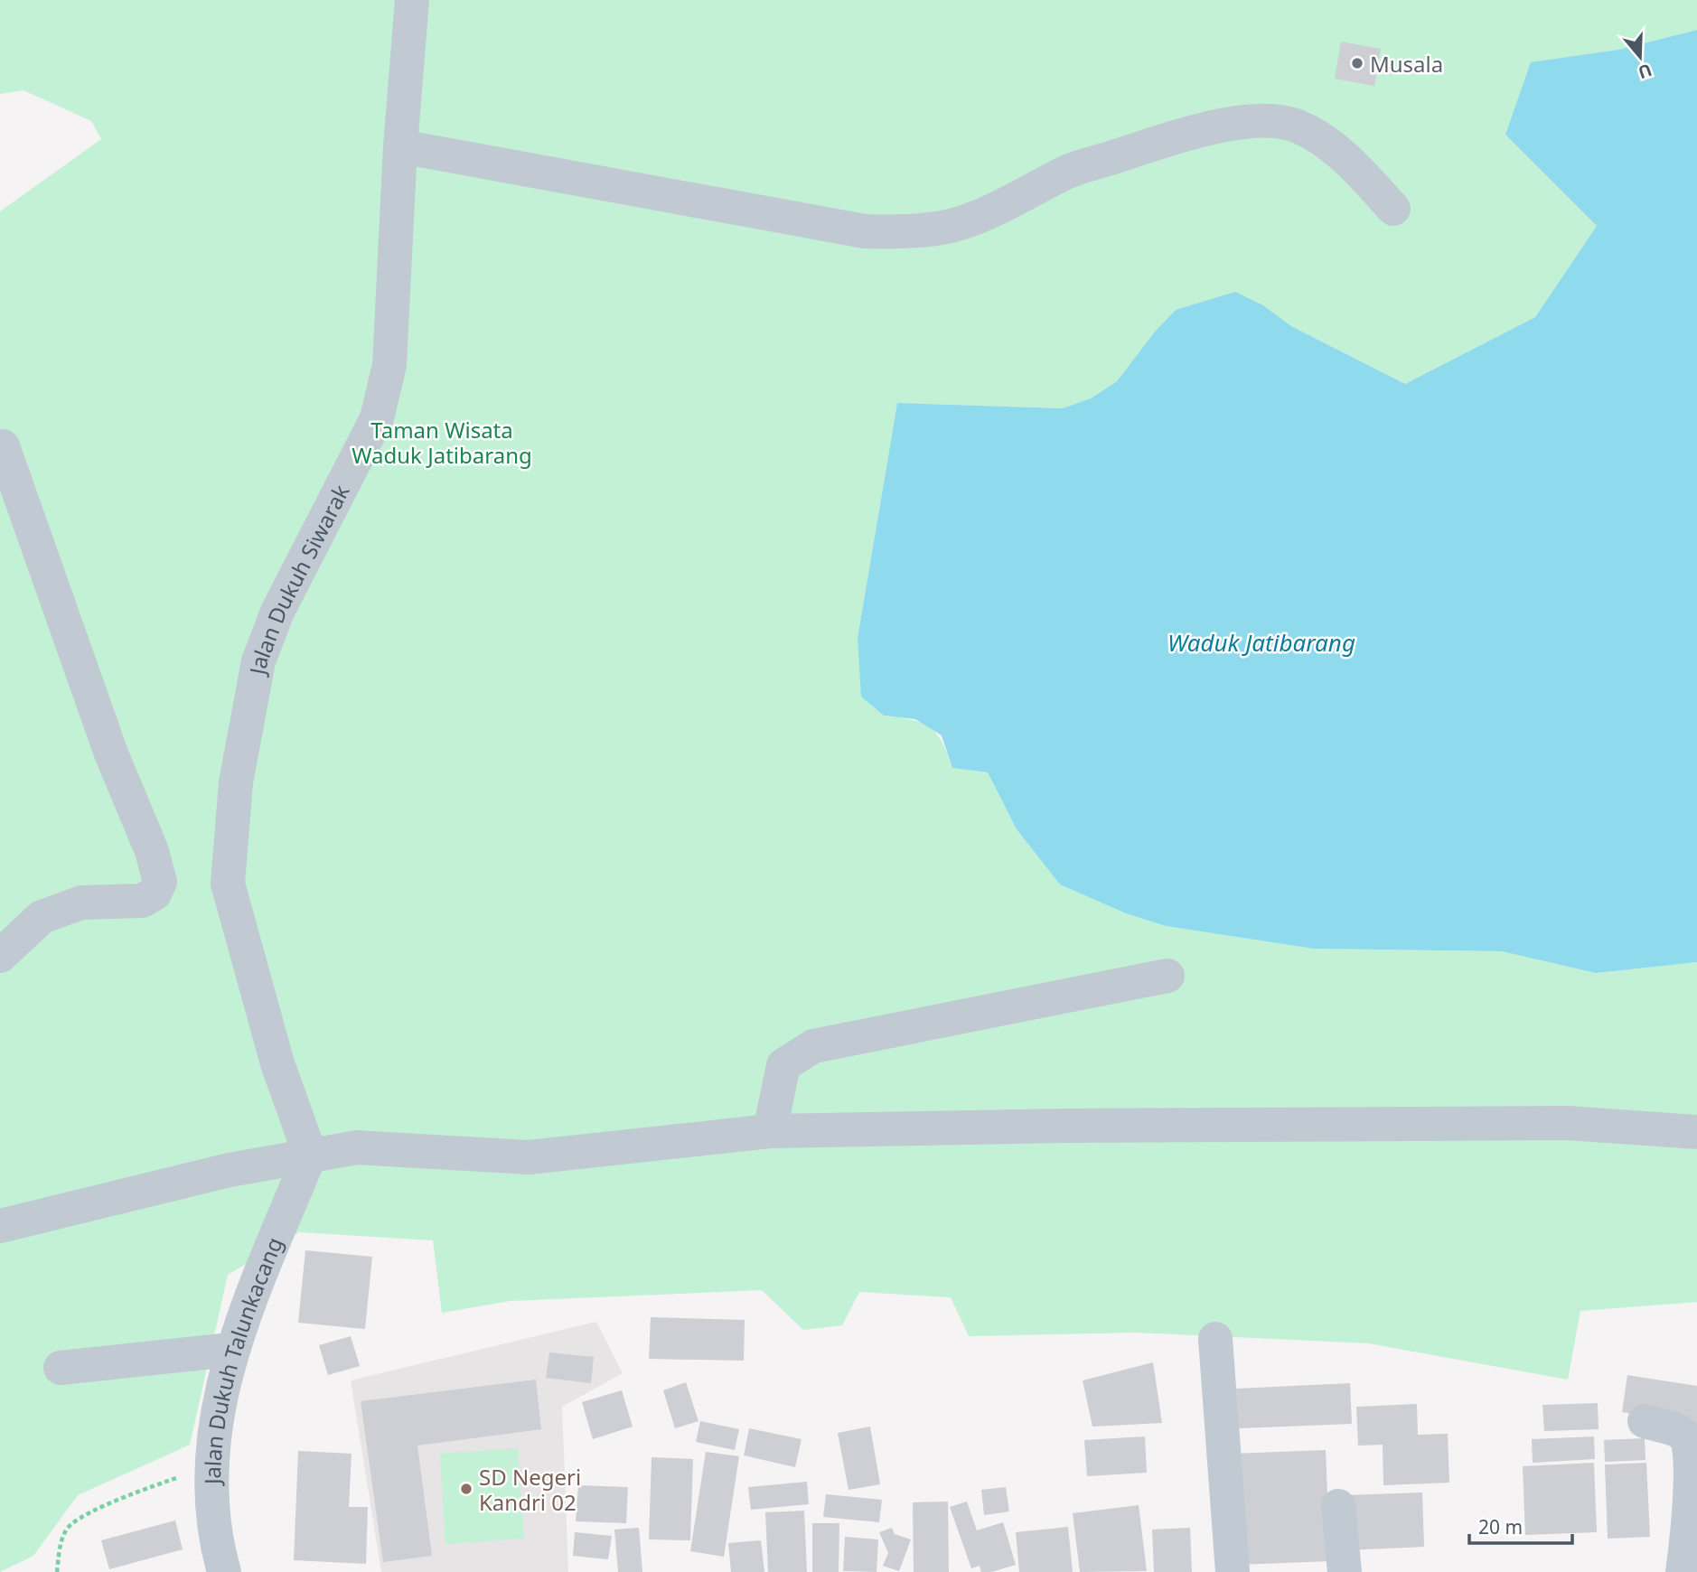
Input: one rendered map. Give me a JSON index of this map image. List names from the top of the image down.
{
  "streets": {
    "street": ["Jalan Dukuh Siwarak", "Jalan Dukuh Talunkacang"]
  },
  "crossings": [
    ["Jalan Dukuh Siwarak", "Jalan Dukuh Talunkacang"]
  ],
  "water": ["Waduk Jatibarang"],
  "parks": ["Taman Wisata Waduk Jatibarang"],
  "places": ["Musala", "SD Negeri Kandri 02"],
  "scale_bar": "20 m",
  "north": "bottom"
}
